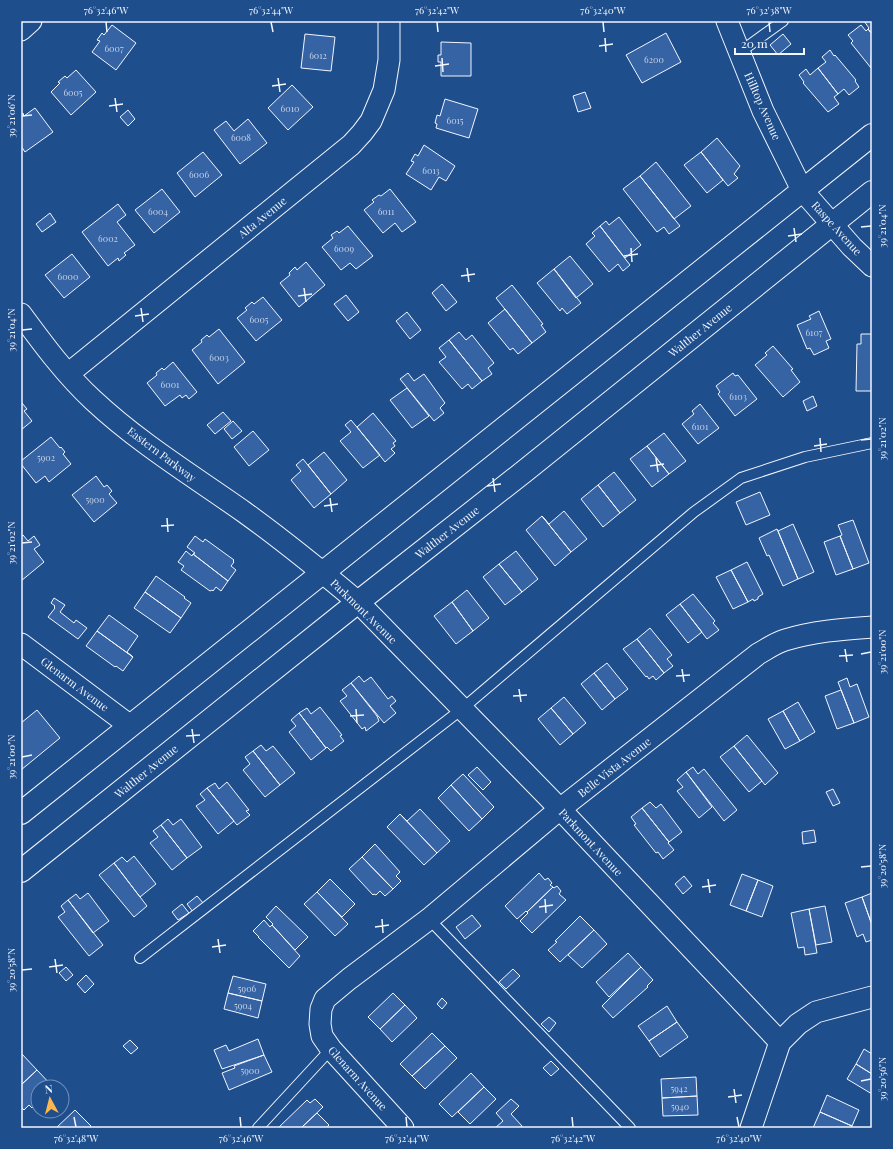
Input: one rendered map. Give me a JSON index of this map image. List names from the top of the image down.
{
  "streets": {
    "main road": ["Walther Avenue"],
    "street": [
      "Hilltop Avenue",
      "Alta Avenue",
      "Raspe Avenue",
      "Eastern Parkway",
      "Parkmont Avenue",
      "Glenarm Avenue",
      "Belle Vista Avenue"
    ]
  },
  "crossings": [
    ["Hilltop Avenue", "Raspe Avenue"],
    ["Alta Avenue", "Eastern Parkway"],
    ["Raspe Avenue", "Walther Avenue"],
    ["Walther Avenue", "Parkmont Avenue"],
    ["Eastern Parkway", "Parkmont Avenue"],
    ["Parkmont Avenue", "Belle Vista Avenue"],
    ["Glenarm Avenue", "Belle Vista Avenue"]
  ],
  "house_numbers": [
    "6007",
    "6012",
    "6200",
    "6005",
    "6010",
    "6015",
    "6008",
    "6013",
    "6006",
    "6004",
    "6011",
    "6002",
    "6009",
    "6000",
    "6005",
    "6107",
    "6003",
    "6001",
    "6103",
    "6101",
    "5902",
    "5900",
    "5906",
    "5904",
    "5900",
    "5942",
    "5940"
  ],
  "scale_bar": "20 m",
  "north": "top",
  "coordinates": [
    "76°32'46\"W",
    "76°32'44\"W",
    "76°32'42\"W",
    "76°32'40\"W",
    "76°32'38\"W",
    "39°21'06\"N",
    "39°21'04\"N",
    "39°21'02\"N",
    "39°21'00\"N",
    "39°20'58\"N",
    "39°20'56\"N",
    "76°32'48\"W"
  ]
}
